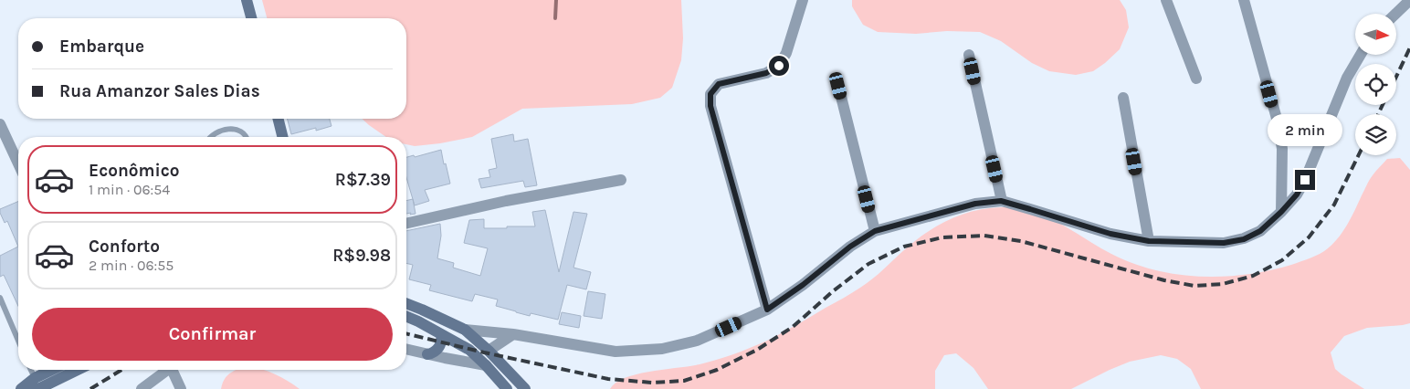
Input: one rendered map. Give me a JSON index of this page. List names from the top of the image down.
{
  "north": "right",
  "page": {
    "banner": ["Embarque", "Rua Amanzor Sales Dias"],
    "bubble": "2 min",
    "list": [
      {
        "name": "Econômico",
        "note": "1 min · 06:54",
        "value": "R$7.39"
      },
      {
        "name": "Conforto",
        "note": "2 min · 06:55",
        "value": "R$9.98"
      }
    ],
    "buttons": "Confirmar"
  }
}
